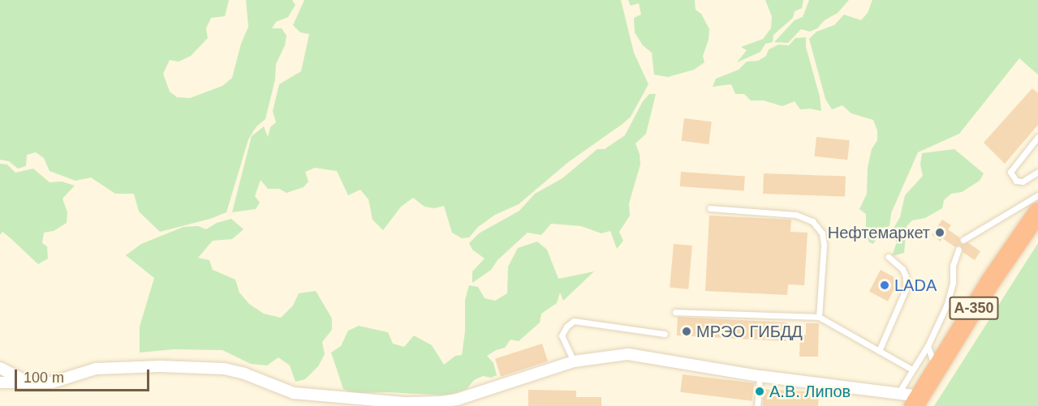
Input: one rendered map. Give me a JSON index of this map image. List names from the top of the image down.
{
  "streets": {
    "highway": ["А-350"]
  },
  "places": [
    "Нефтемаркет",
    "LADA",
    "МРЭО ГИБДД",
    "А.В. Липов"
  ],
  "scale_bar": "100 m"
}
